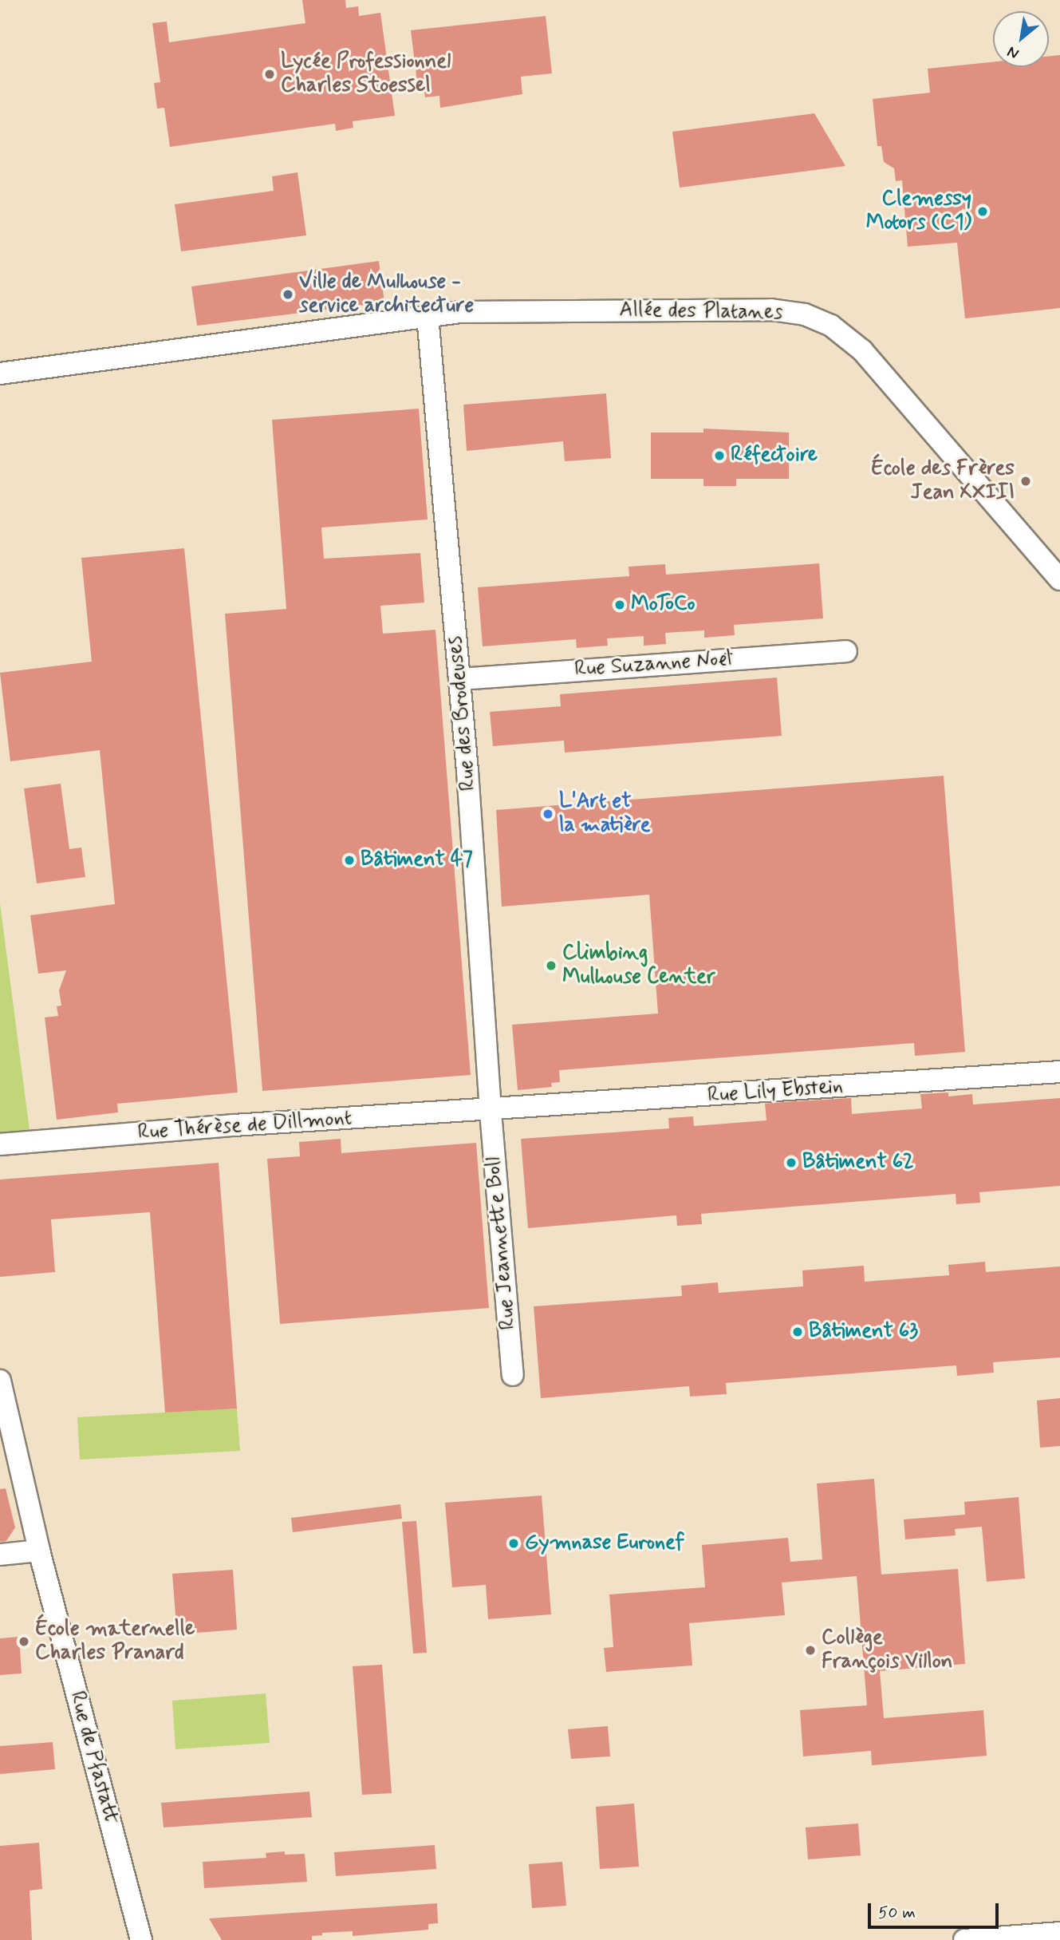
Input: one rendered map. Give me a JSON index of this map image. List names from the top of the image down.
{
  "streets": {
    "street": [
      "Allée des Platanes",
      "Rue Suzanne Noël",
      "Rue des Brodeuses",
      "Rue Lily Ebstein",
      "Rue Thérèse de Dillmont",
      "Rue Jeannette Boll",
      "Rue de Pfastatt"
    ]
  },
  "crossings": [
    ["Allée des Platanes", "Rue des Brodeuses"],
    ["Rue Suzanne Noël", "Rue des Brodeuses"],
    ["Rue des Brodeuses", "Rue Lily Ebstein"],
    ["Rue des Brodeuses", "Rue Thérèse de Dillmont"],
    ["Rue des Brodeuses", "Rue Jeannette Boll"],
    ["Rue Lily Ebstein", "Rue Thérèse de Dillmont"],
    ["Rue Lily Ebstein", "Rue Jeannette Boll"],
    ["Rue Thérèse de Dillmont", "Rue Jeannette Boll"]
  ],
  "places": [
    "Lycée Professionnel Charles Stoessel",
    "Clemessy Motors (C1)",
    "Ville de Mulhouse - service architecture",
    "Réfectoire",
    "École des Frères Jean XXIII",
    "MoToCo",
    "L'Art et la matière",
    "Bâtiment 47",
    "Climbing Mulhouse Center",
    "Bâtiment 62",
    "Bâtiment 63",
    "Gymnase Euronef",
    "École maternelle Charles Pranard",
    "Collège François Villon"
  ],
  "scale_bar": "50 m",
  "north": "bottom left"
}
